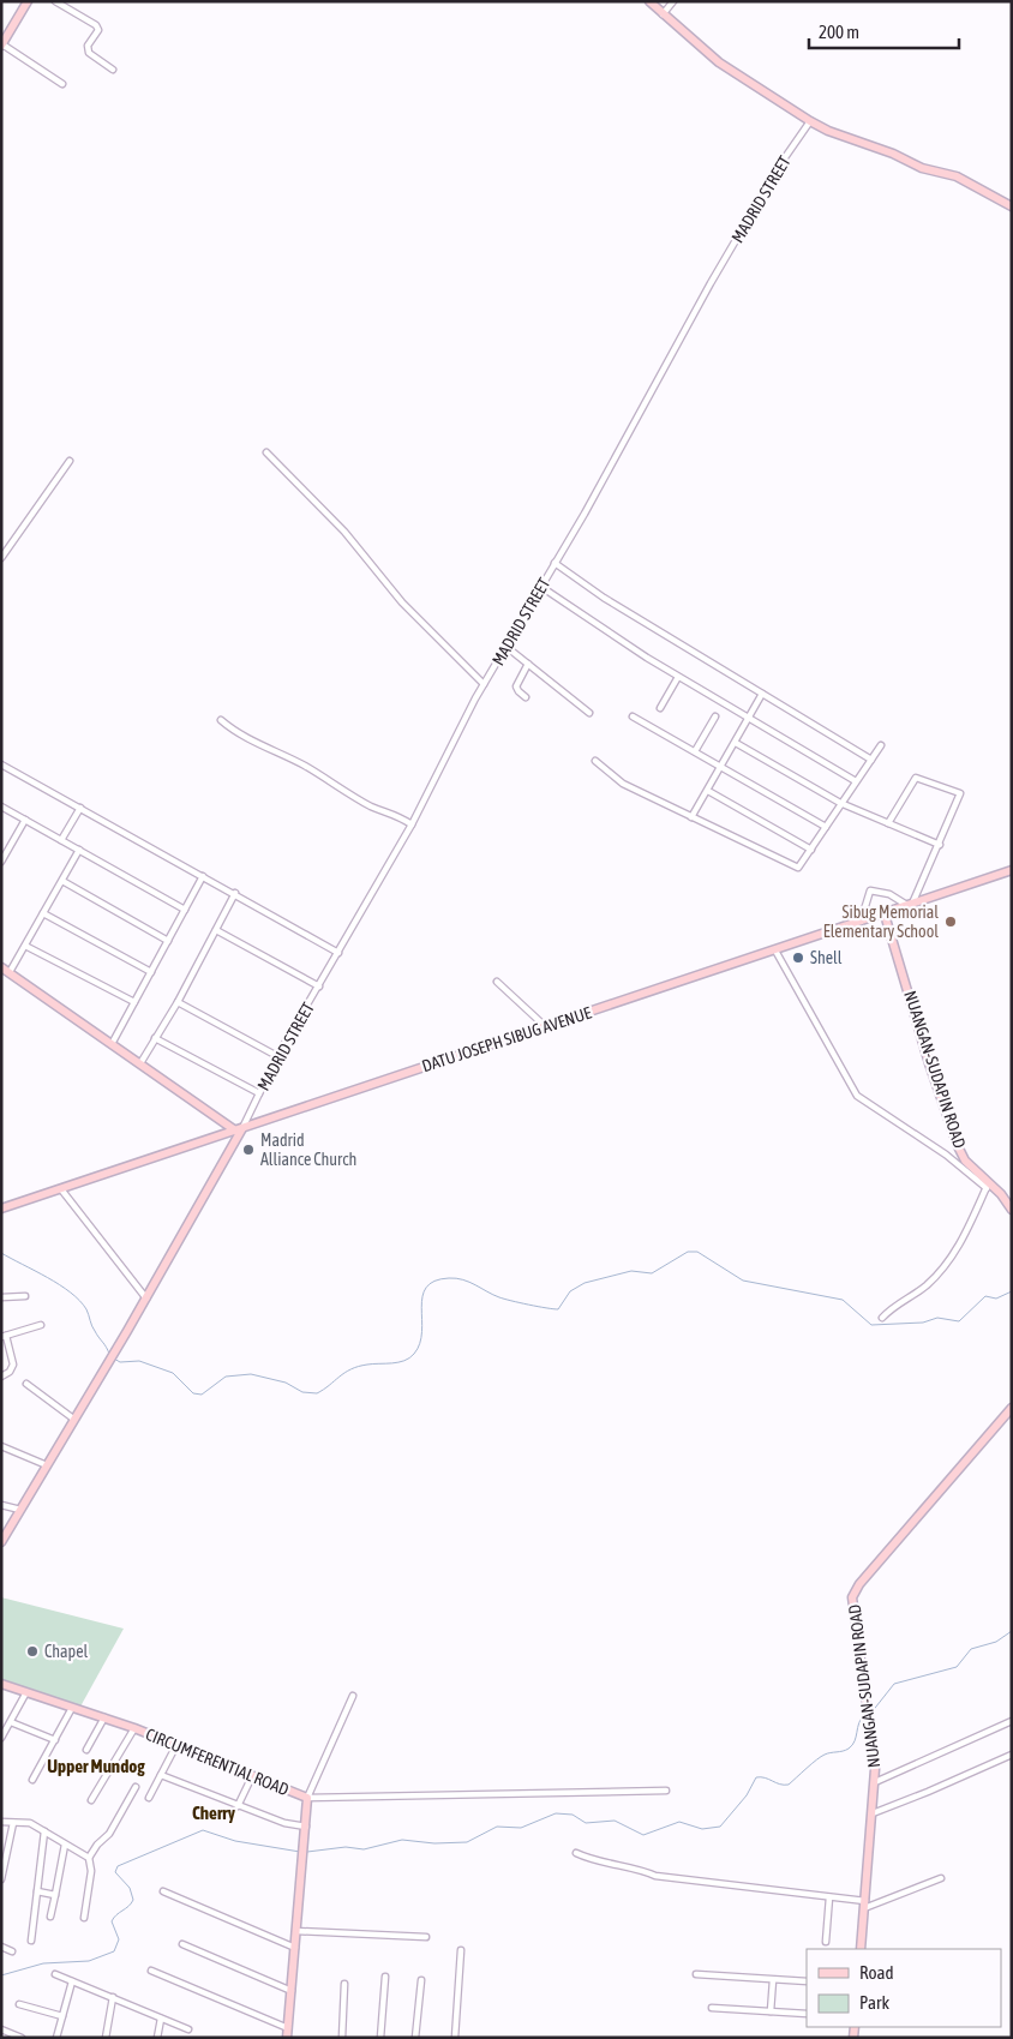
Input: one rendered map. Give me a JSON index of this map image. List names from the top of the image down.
{
  "streets": {
    "street": [
      "MADRID STREET",
      "DATU JOSEPH SIBUG AVENUE",
      "NUANGAN-SUDAPIN ROAD",
      "CIRCUMFERENTIAL ROAD"
    ]
  },
  "crossings": [
    ["MADRID STREET", "DATU JOSEPH SIBUG AVENUE"],
    ["DATU JOSEPH SIBUG AVENUE", "NUANGAN-SUDAPIN ROAD"]
  ],
  "districts": ["Upper Mundog", "Cherry"],
  "places": [
    "Sibug Memorial Elementary School",
    "Shell",
    "Madrid Alliance Church",
    "Chapel"
  ],
  "legend": ["Road", "Park"],
  "scale_bar": "200 m"
}
